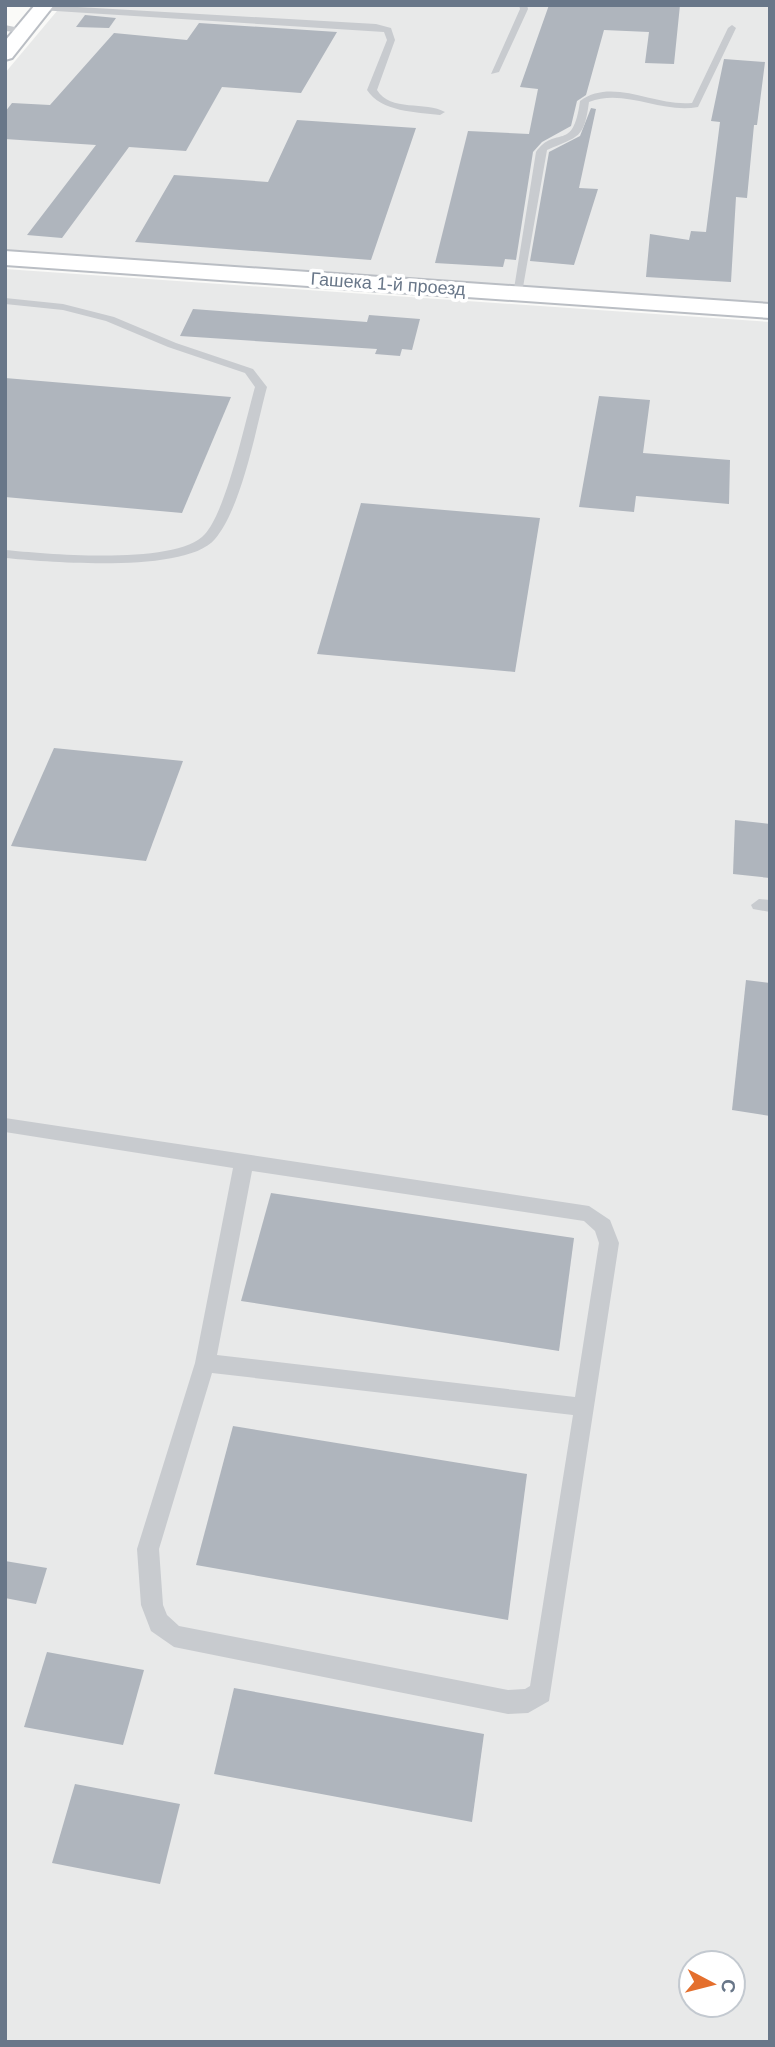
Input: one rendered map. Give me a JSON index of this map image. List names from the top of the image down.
{
  "streets": {
    "main road": ["Гашека 1-й проезд"]
  },
  "north": "right"
}
